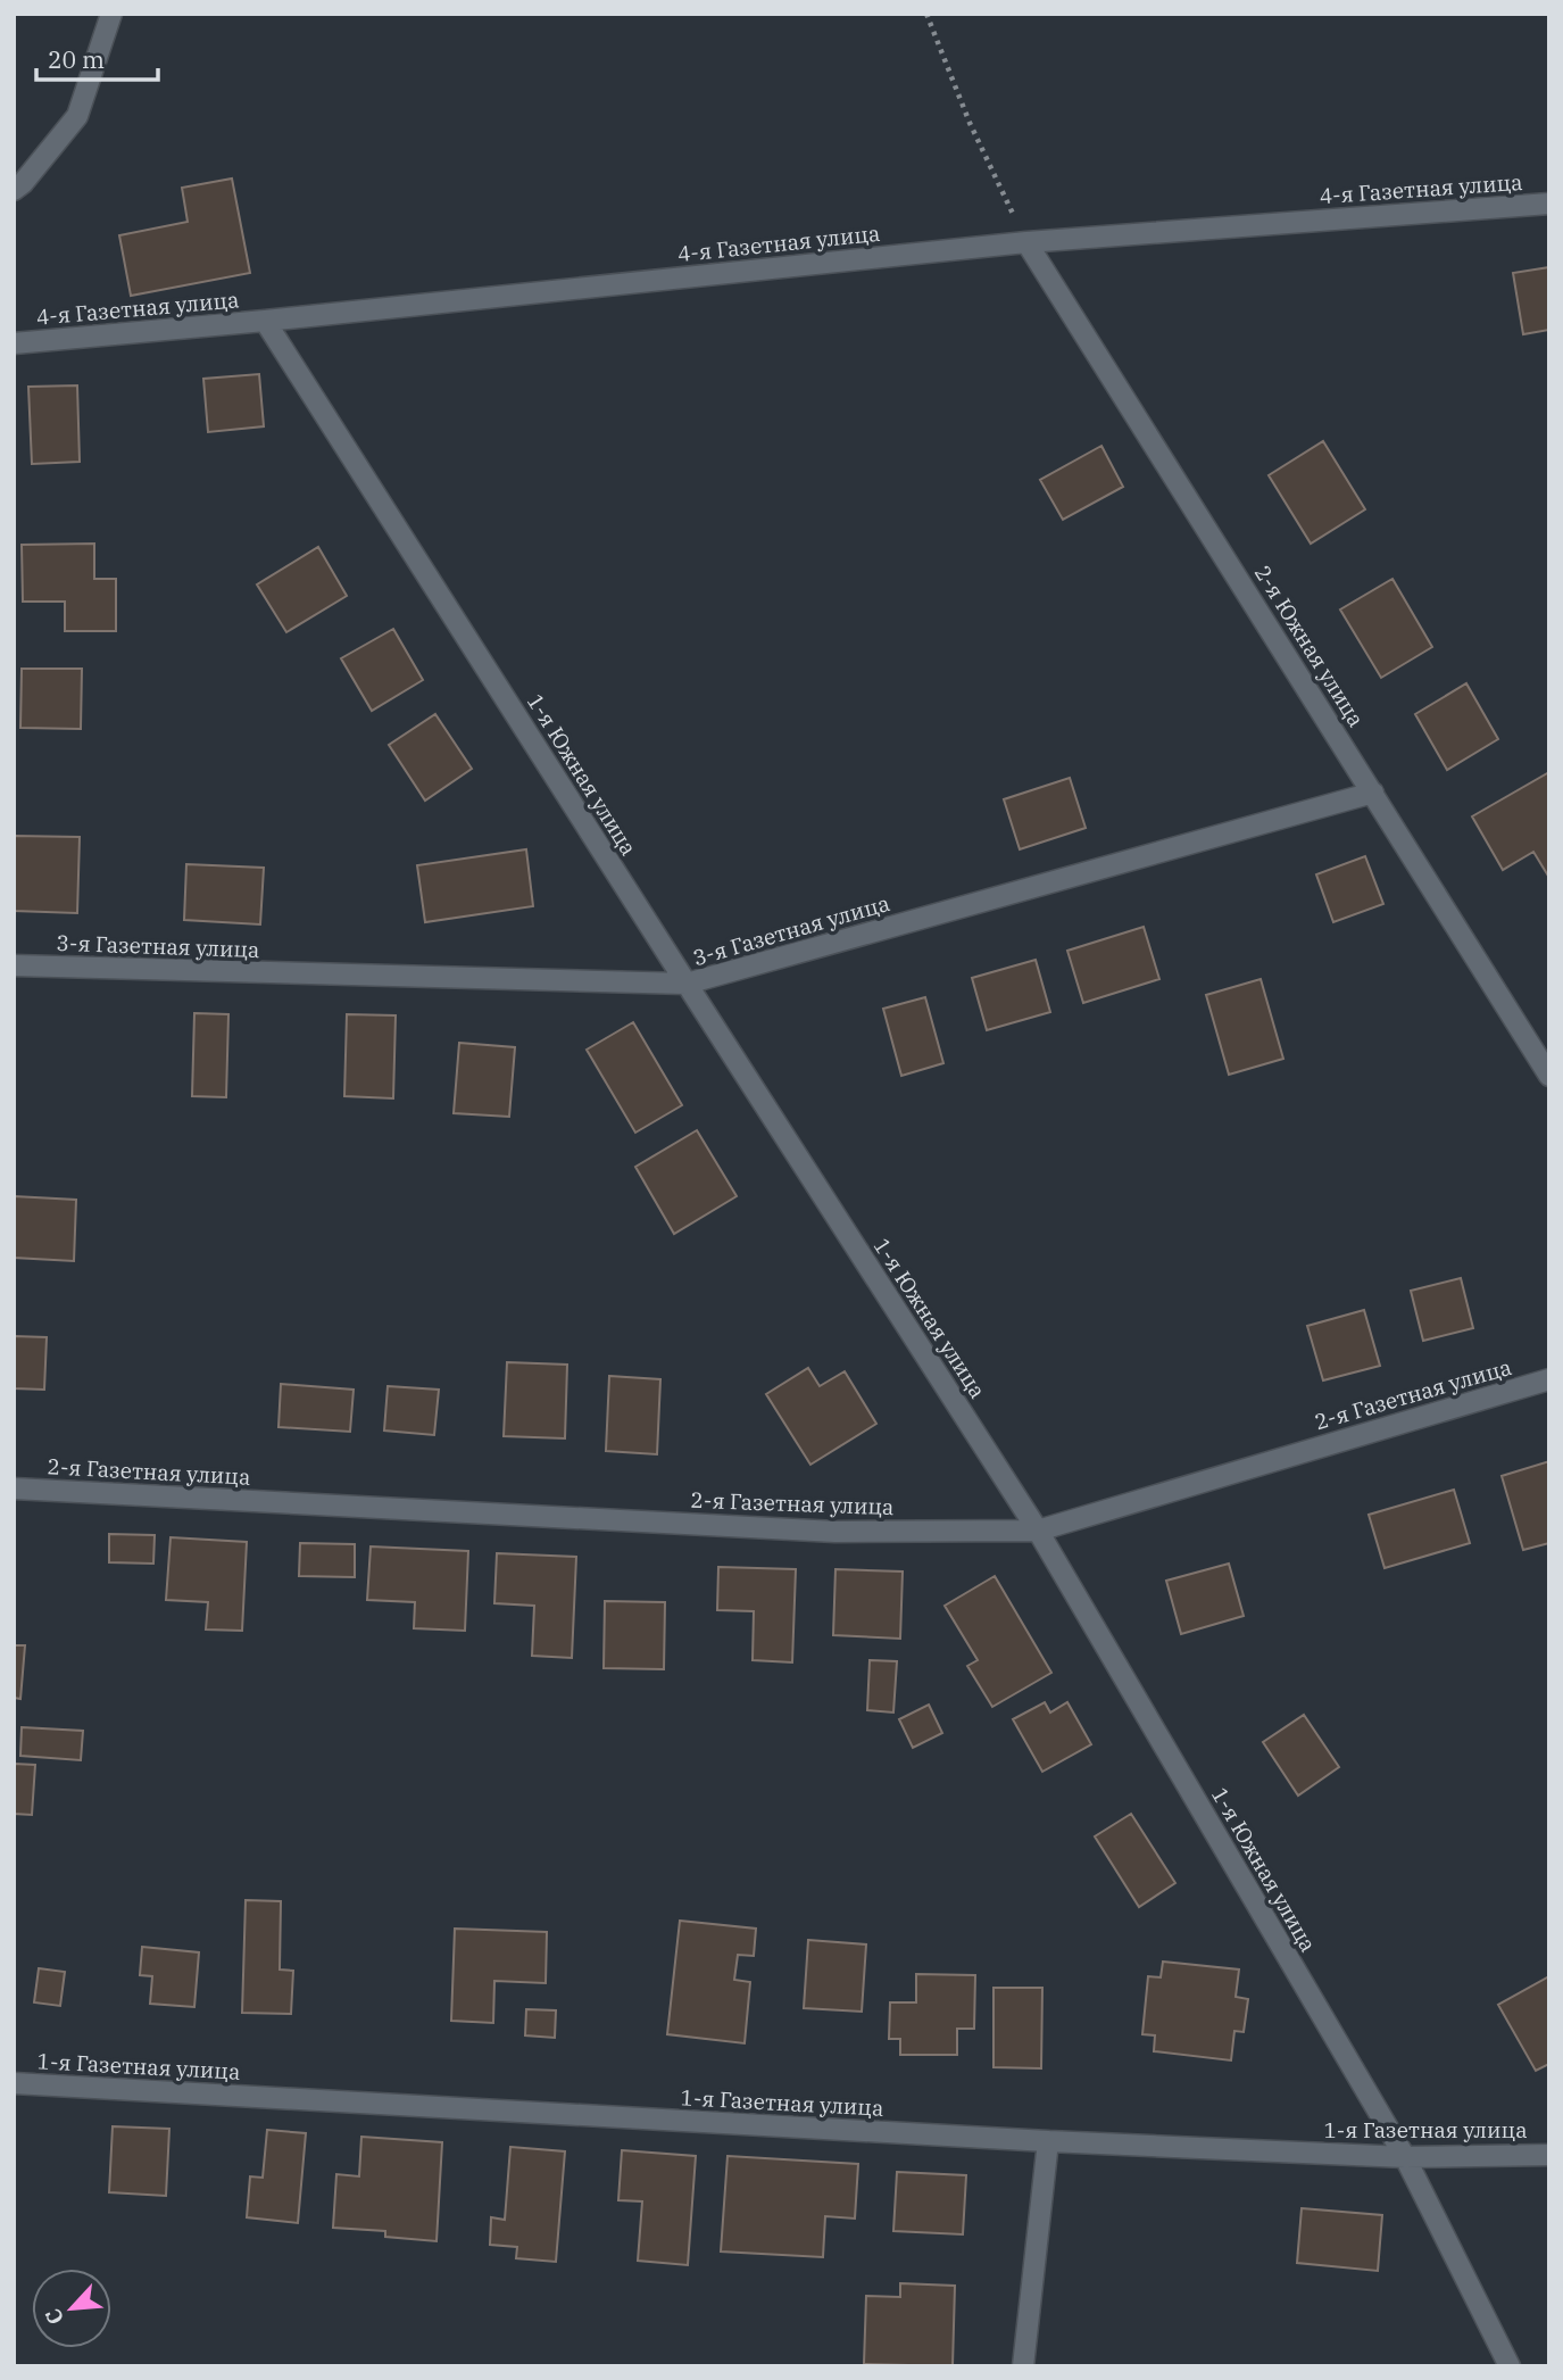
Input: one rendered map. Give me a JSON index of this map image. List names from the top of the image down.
{
  "streets": {
    "street": [
      "4-я Газетная улица",
      "2-я Южная улица",
      "1-я Южная улица",
      "3-я Газетная улица",
      "2-я Газетная улица",
      "1-я Газетная улица"
    ]
  },
  "crossings": [
    ["4-я Газетная улица", "2-я Южная улица"],
    ["4-я Газетная улица", "1-я Южная улица"],
    ["2-я Южная улица", "3-я Газетная улица"],
    ["1-я Южная улица", "3-я Газетная улица"],
    ["1-я Южная улица", "2-я Газетная улица"],
    ["1-я Южная улица", "1-я Газетная улица"]
  ],
  "scale_bar": "20 m",
  "north": "bottom left"
}
